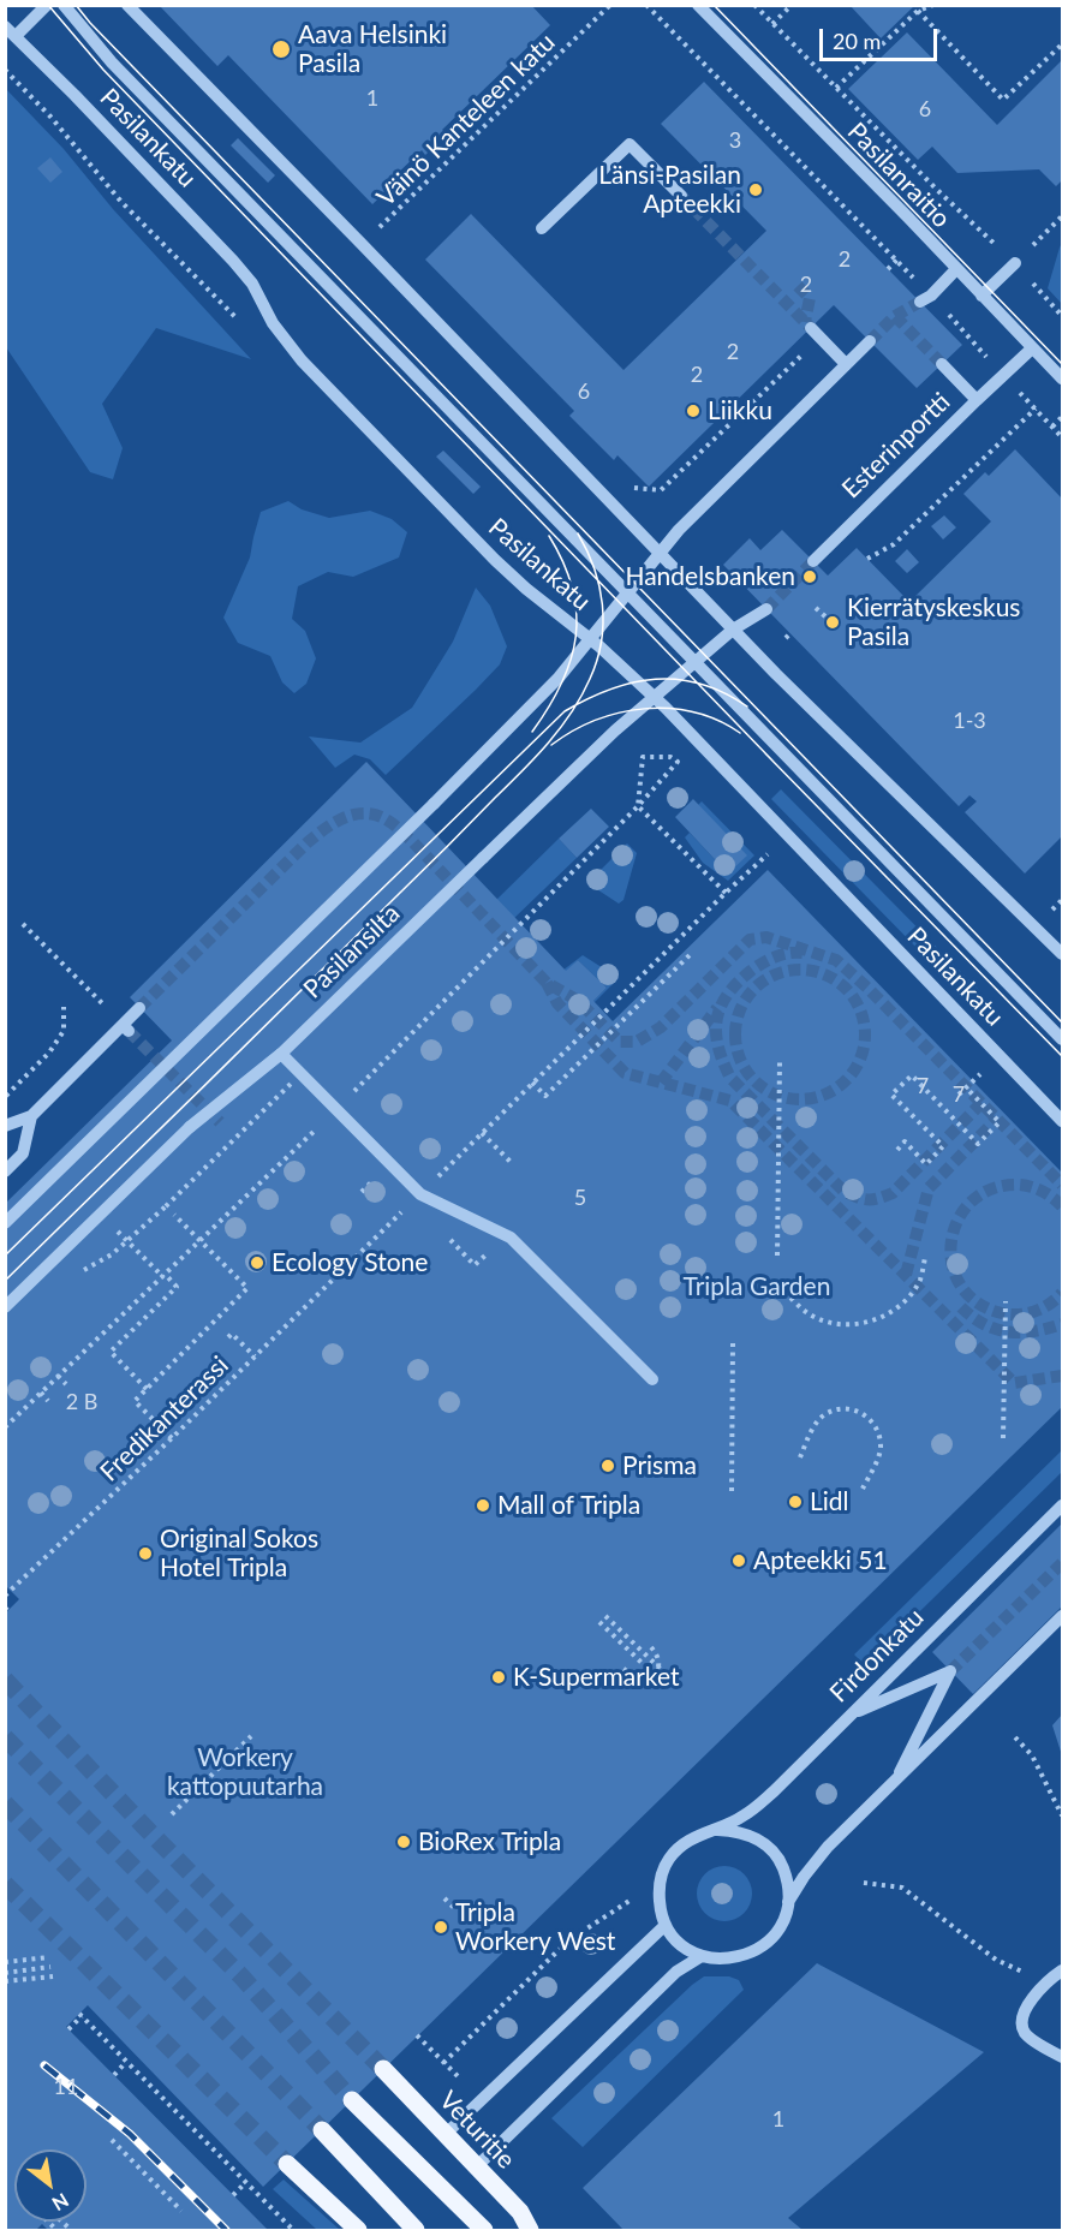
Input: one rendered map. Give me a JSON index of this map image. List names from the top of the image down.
{
  "streets": {
    "main road": ["Veturitie"],
    "street": [
      "Pasilankatu",
      "Pasilanraitio",
      "Esterinportti",
      "Pasilansilta",
      "Firdonkatu"
    ],
    "path": ["Väinö Kanteleen katu", "Fredikanterassi"]
  },
  "crossings": [
    ["Pasilankatu", "Pasilansilta"]
  ],
  "parks": ["Tripla Garden", "Workery kattopuutarha"],
  "places": [
    "Aava Helsinki Pasila",
    "Länsi-Pasilan Apteekki",
    "Liikku",
    "Handelsbanken",
    "Kierrätyskeskus Pasila",
    "Ecology Stone",
    "Prisma",
    "Lidl",
    "Mall of Tripla",
    "Original Sokos Hotel Tripla",
    "Apteekki 51",
    "K-Supermarket",
    "BioRex Tripla",
    "Tripla Workery West"
  ],
  "house_numbers": [
    "1",
    "6",
    "3",
    "2",
    "2",
    "2",
    "2",
    "6",
    "1-3",
    "7",
    "7",
    "5",
    "2 B",
    "11",
    "1"
  ],
  "scale_bar": "20 m",
  "north": "bottom right"
}
